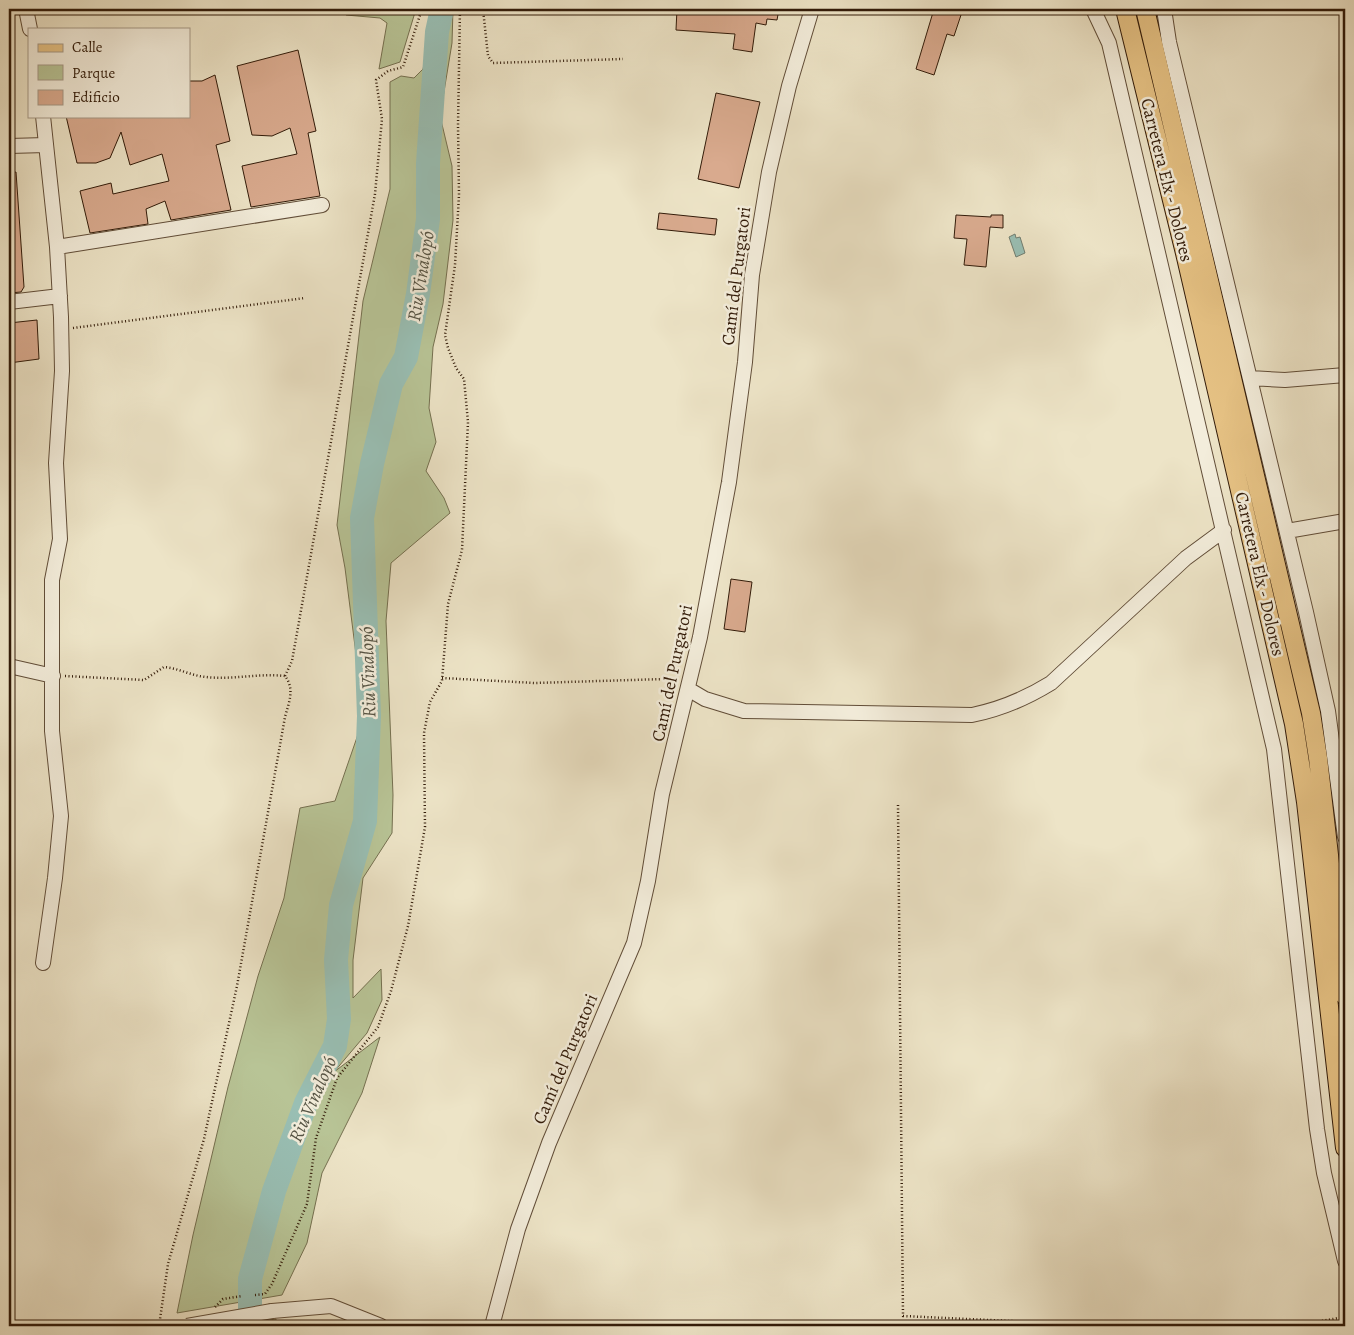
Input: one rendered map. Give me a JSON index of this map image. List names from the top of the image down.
{
  "streets": {
    "main road": ["Carretera Elx - Dolores"],
    "street": ["Camí del Purgatori"]
  },
  "water": ["Riu Vinalopó"],
  "legend": ["Calle", "Parque", "Edificio"]
}
